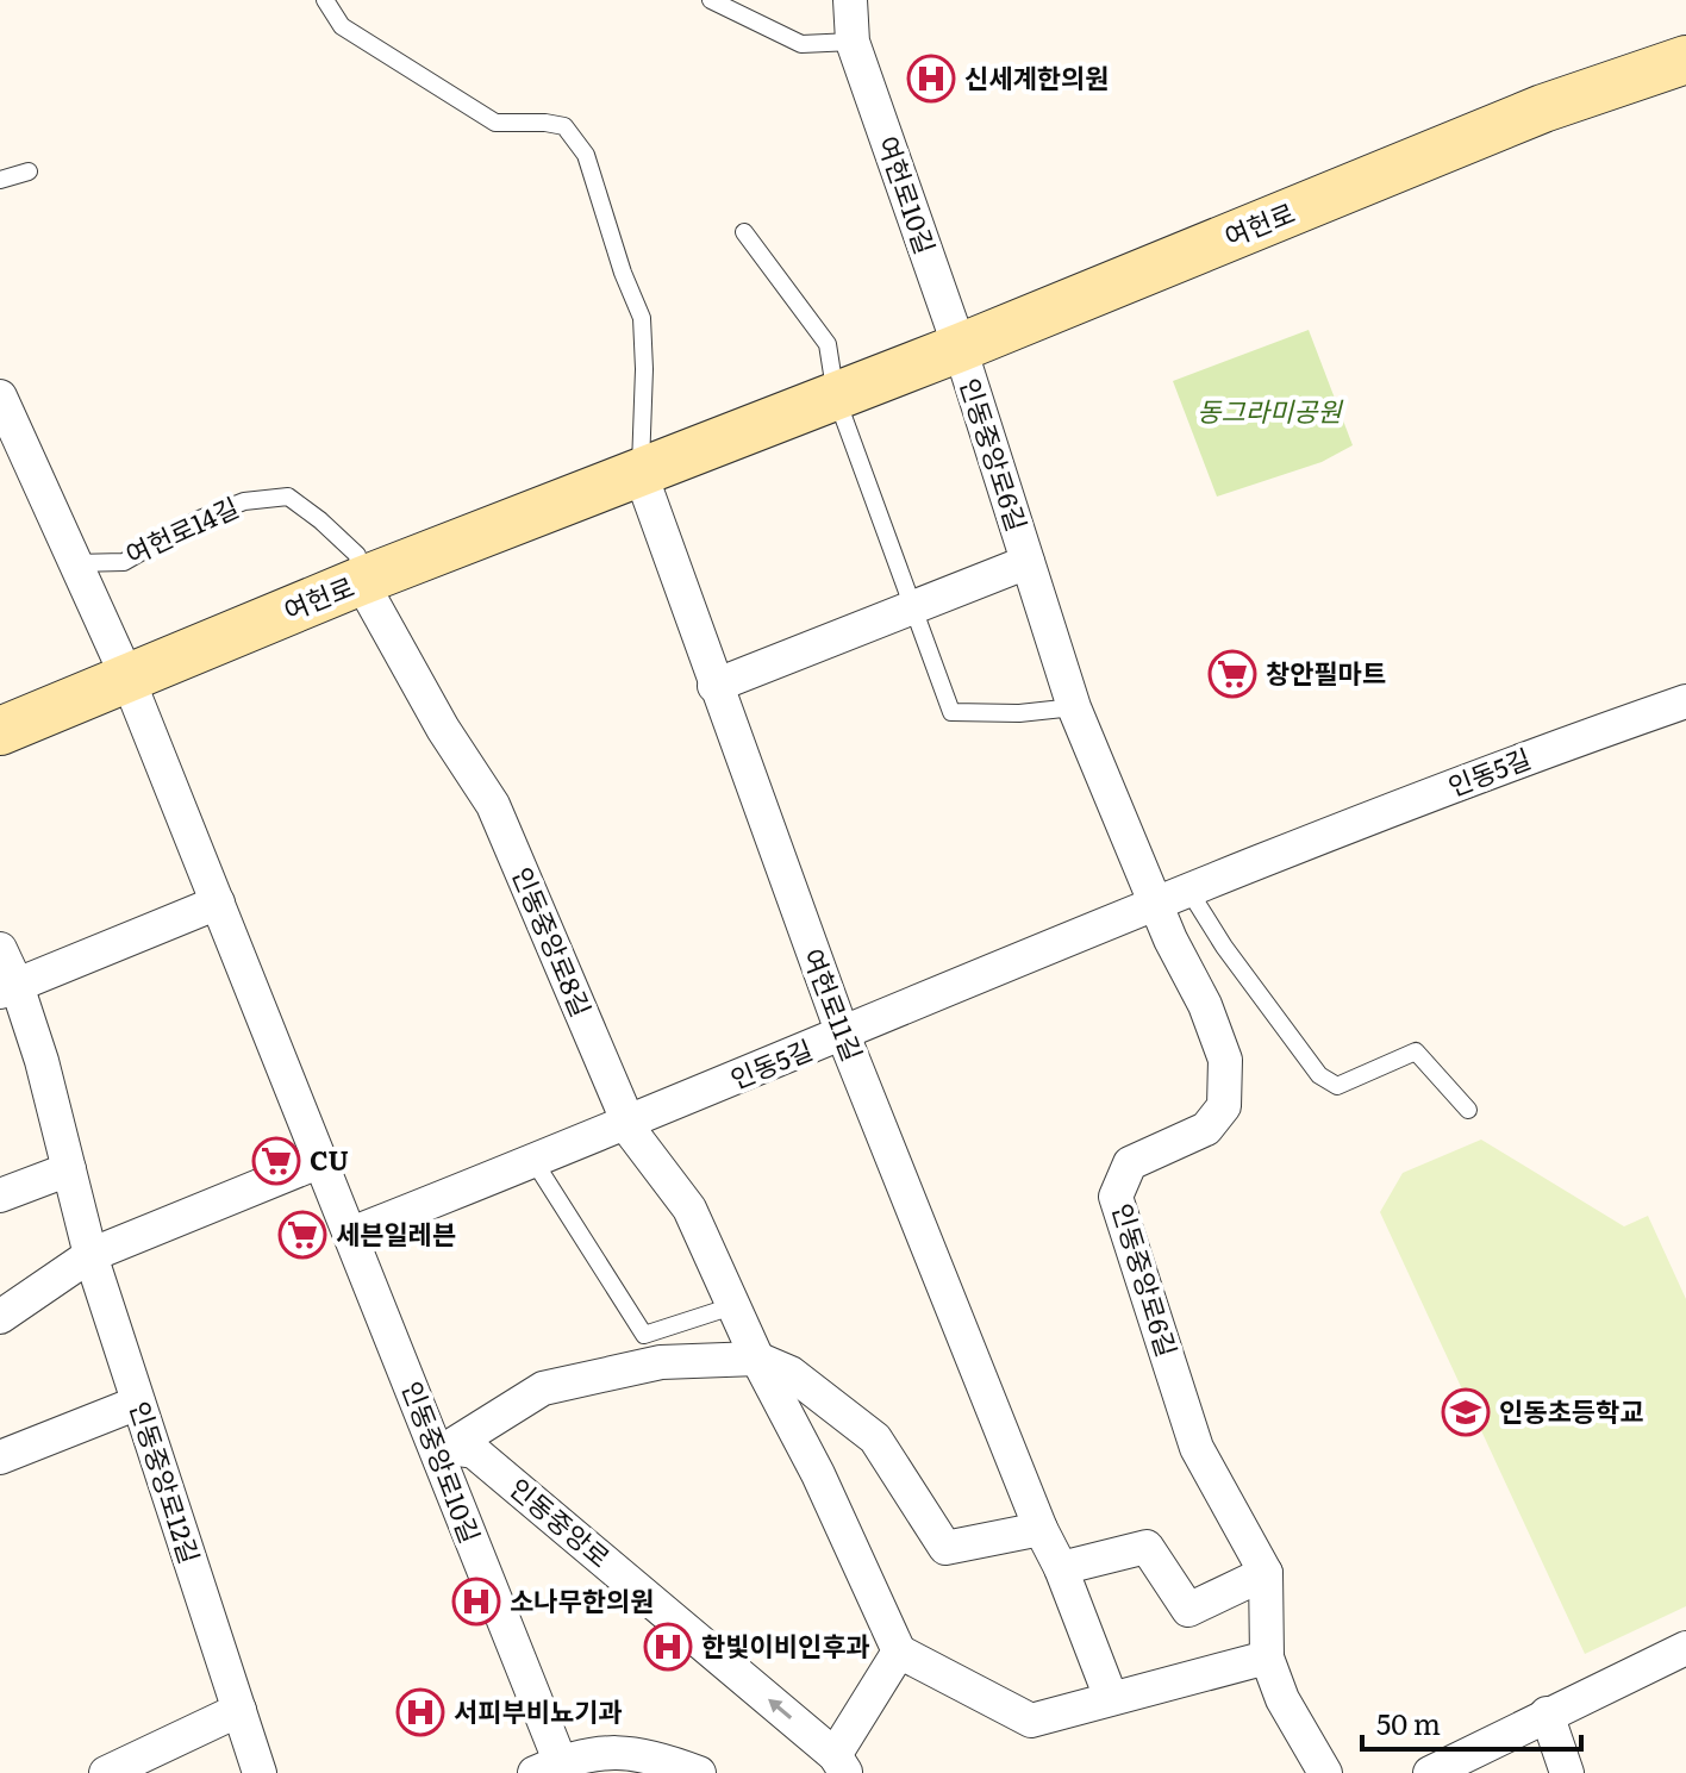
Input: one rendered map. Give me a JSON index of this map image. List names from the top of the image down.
{
  "streets": {
    "street": [
      "여헌로10길",
      "여헌로",
      "인동중앙로6길",
      "인동5길",
      "인동중앙로8길",
      "여헌로11길",
      "인동중앙로10길",
      "인동중앙로12길",
      "인동중앙로"
    ],
    "lane": ["여헌로14길"]
  },
  "crossings": [
    ["여헌로10길", "여헌로"],
    ["여헌로10길", "인동중앙로6길"],
    ["여헌로", "인동중앙로6길"],
    ["여헌로", "여헌로14길"],
    ["여헌로", "인동중앙로8길"],
    ["여헌로", "여헌로11길"],
    ["여헌로", "인동중앙로10길"],
    ["인동중앙로6길", "인동5길"],
    ["인동중앙로6길", "여헌로11길"],
    ["여헌로14길", "인동중앙로8길"],
    ["인동5길", "인동중앙로8길"],
    ["인동5길", "여헌로11길"],
    ["인동5길", "인동중앙로10길"],
    ["인동중앙로10길", "인동중앙로"]
  ],
  "one_way": ["인동중앙로"],
  "parks": ["동그라미공원"],
  "places": {
    "hospital": [
      "신세계한의원",
      "소나무한의원",
      "한빛이비인후과",
      "서피부비뇨기과"
    ],
    "supermarket": ["창안필마트", "CU", "세븐일레븐"],
    "school or university": ["인동초등학교"]
  },
  "scale_bar": "50 m"
}
